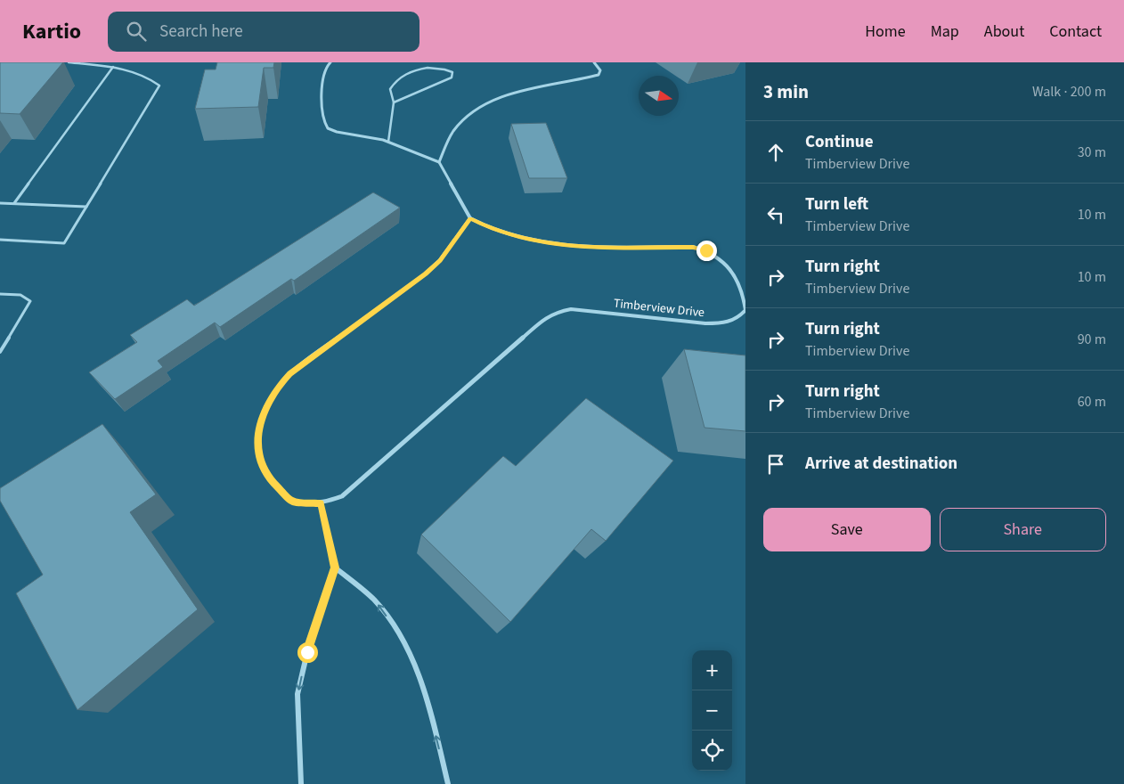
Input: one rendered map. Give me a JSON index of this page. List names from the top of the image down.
{
  "streets": {
    "street": ["Timberview Drive"]
  },
  "north": "right",
  "page": {
    "header": "Kartio",
    "search": "Search here",
    "nav": [
      "Home",
      "Map",
      "About",
      "Contact"
    ],
    "heading": ["3 min", "Walk · 200 m"],
    "list": [
      ["Continue", "Timberview Drive", "30 m"],
      ["Turn left", "Timberview Drive", "10 m"],
      ["Turn right", "Timberview Drive", "10 m"],
      ["Turn right", "Timberview Drive", "90 m"],
      ["Turn right", "Timberview Drive", "60 m"],
      "Arrive at destination"
    ],
    "buttons": ["Save", "Share"],
    "map_buttons": ["+", "−"]
  }
}
